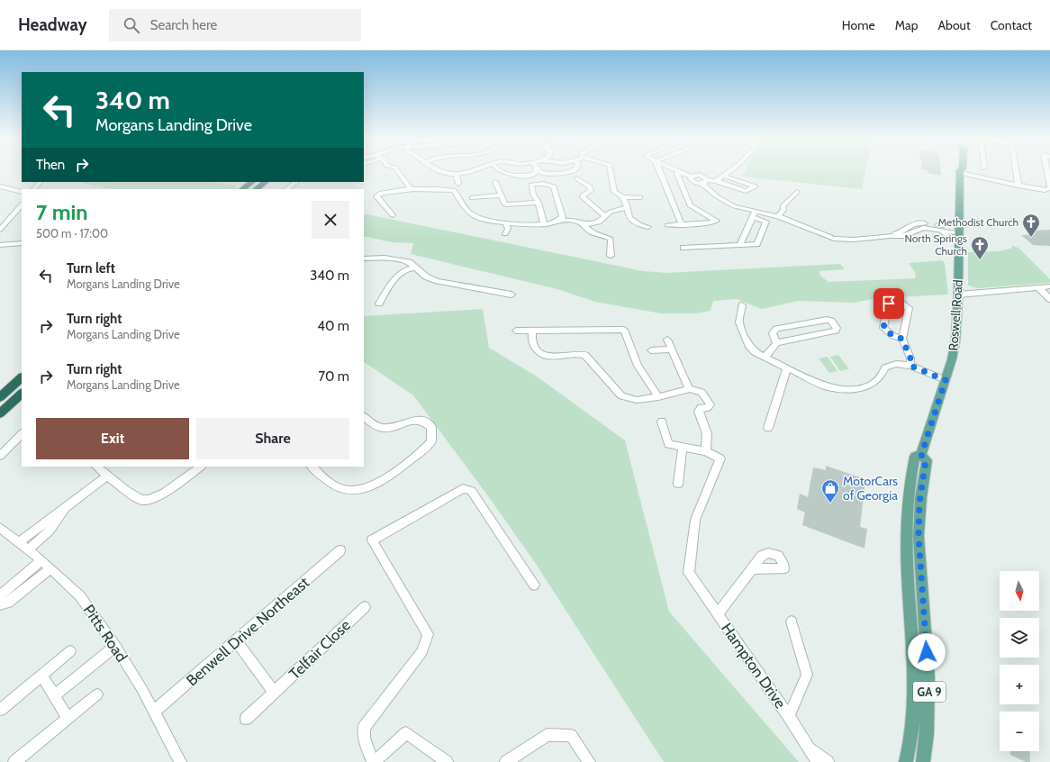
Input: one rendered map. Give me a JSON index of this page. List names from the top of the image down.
{
  "streets": {
    "main road": ["Roswell Road", "GA 9"],
    "street": [
      "Benwell Drive Northeast",
      "Pitts Road",
      "Telfair Close",
      "Hampton Drive"
    ]
  },
  "crossings": [
    ["Benwell Drive Northeast", "Pitts Road"]
  ],
  "places": {
    "church": ["Methodist Church", "North Springs Church"],
    "shop": ["MotorCars of Georgia"]
  },
  "north": "bottom",
  "page": {
    "header": "Headway",
    "search": "Search here",
    "nav": [
      "Home",
      "Map",
      "About",
      "Contact"
    ],
    "turn": ["340 m", "Morgans Landing Drive"],
    "then": "Then",
    "heading": ["7 min", "500 m · 17:00"],
    "list": [
      {
        "name": "Turn left",
        "note": "Morgans Landing Drive",
        "value": "340 m"
      },
      {
        "name": "Turn right",
        "note": "Morgans Landing Drive",
        "value": "40 m"
      },
      {
        "name": "Turn right",
        "note": "Morgans Landing Drive",
        "value": "70 m"
      }
    ],
    "buttons": ["Exit", "Share"],
    "map_buttons": ["+", "−"]
  }
}
